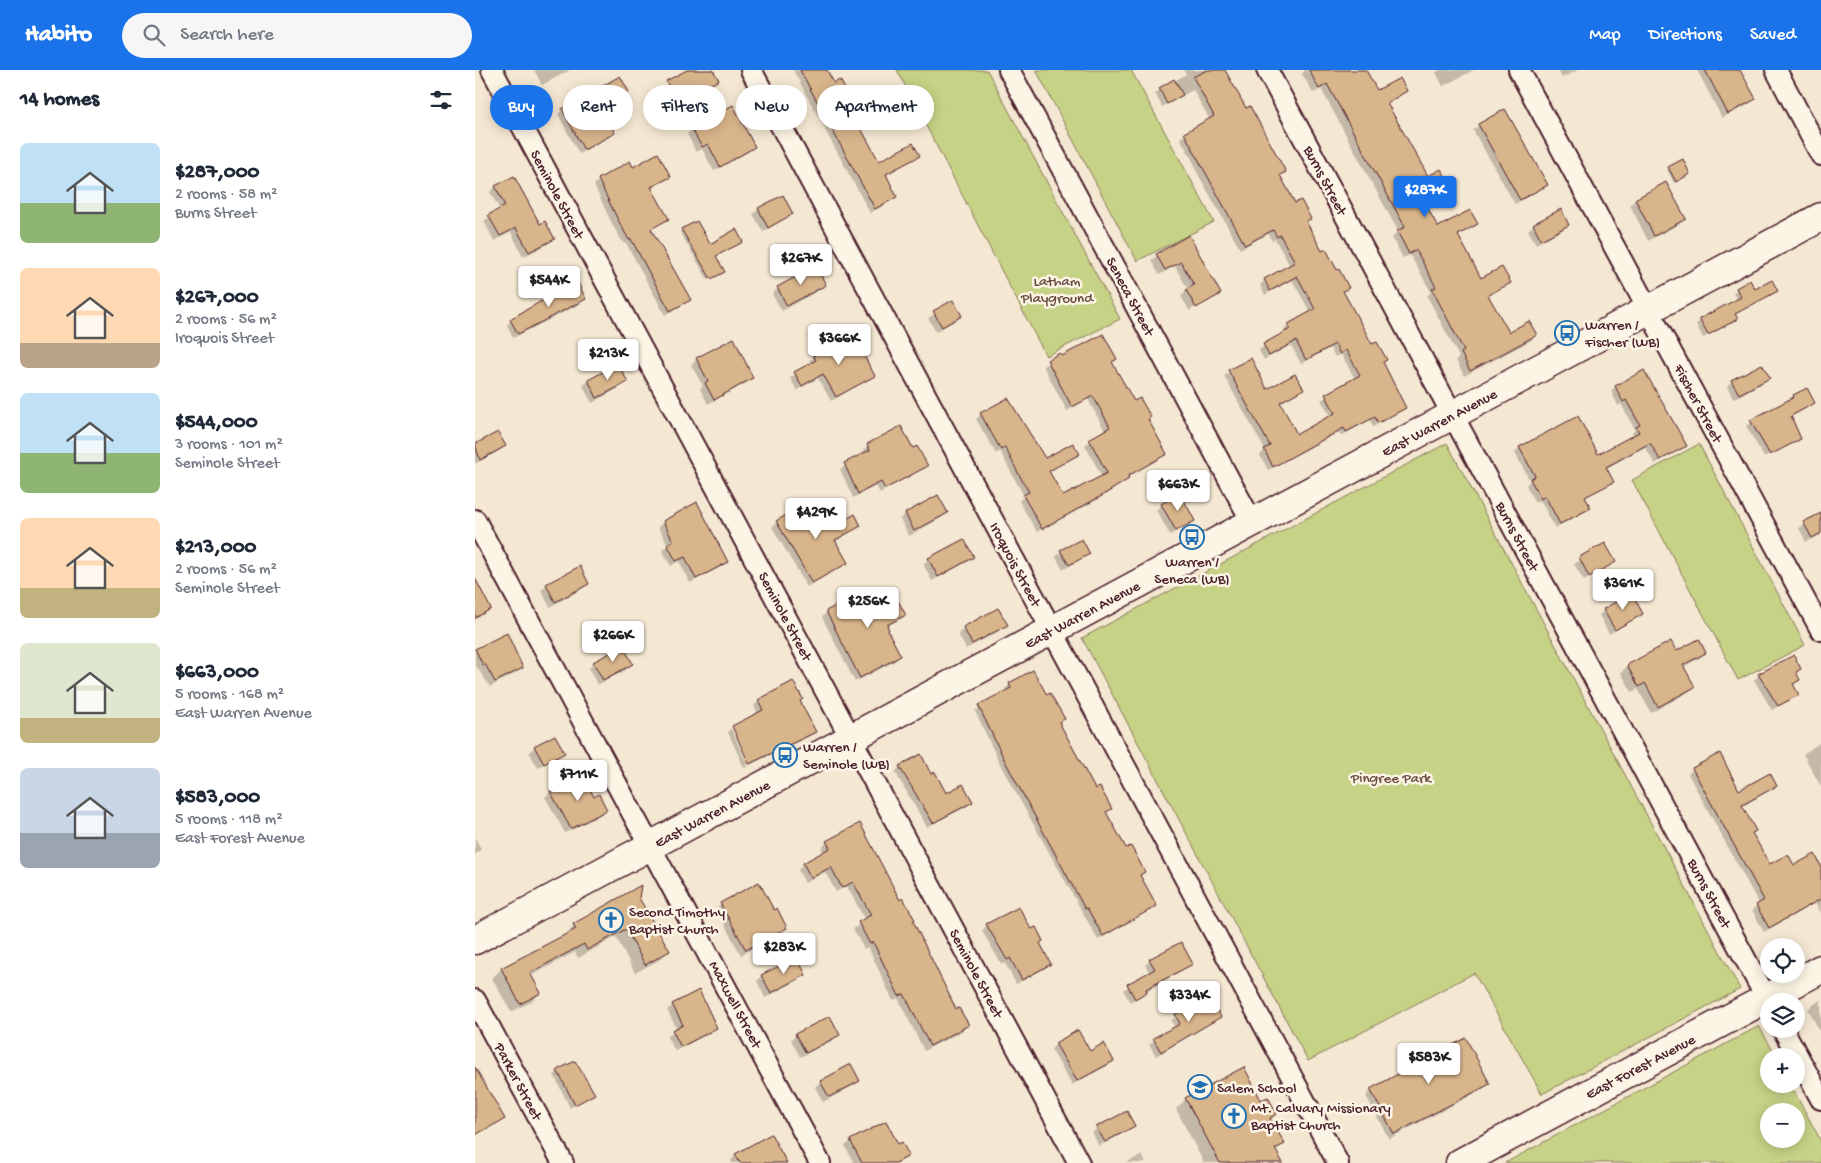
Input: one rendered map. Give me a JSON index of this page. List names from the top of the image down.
{
  "streets": {
    "main road": ["East Warren Avenue", "East Forest Avenue"],
    "street": [
      "Burns Street",
      "Seminole Street",
      "Seneca Street",
      "Fischer Street",
      "Iroquois Street",
      "Maxwell Street",
      "Parker Street"
    ]
  },
  "crossings": [
    ["Burns Street", "East Warren Avenue"],
    ["Seminole Street", "East Warren Avenue"],
    ["Seneca Street", "East Warren Avenue"],
    ["Fischer Street", "East Warren Avenue"],
    ["East Warren Avenue", "Iroquois Street"],
    ["East Warren Avenue", "Maxwell Street"]
  ],
  "parks": ["Latham Playground", "Pingree Park"],
  "places": {
    "bus stop": ["Warren / Fischer (WB)", "Warren / Seneca (WB)", "Warren / Seminole (WB)"],
    "church": ["Second Timothy Baptist Church", "Mt. Calvary Missionary Baptist Church"],
    "school or university": ["Salem School"]
  },
  "page": {
    "header": "Habito",
    "search": "Search here",
    "nav": ["Map", "Directions", "Saved"],
    "heading": "14 homes",
    "chip": [
      "Buy",
      "Rent",
      "Filters",
      "New",
      "Apartment"
    ],
    "list": [
      {
        "name": "$287,000",
        "note": "2 rooms · 58 m² · Burns Street"
      },
      {
        "name": "$267,000",
        "note": "2 rooms · 56 m² · Iroquois Street"
      },
      {
        "name": "$544,000",
        "note": "3 rooms · 101 m² · Seminole Street"
      },
      {
        "name": "$213,000",
        "note": "2 rooms · 56 m² · Seminole Street"
      },
      {
        "name": "$663,000",
        "note": "5 rooms · 168 m² · East Warren Avenue"
      },
      {
        "name": "$583,000",
        "note": "5 rooms · 118 m² · East Forest Avenue"
      }
    ],
    "price": [
      "$287K",
      "$267K",
      "$544K",
      "$366K",
      "$213K",
      "$663K",
      "$429K",
      "$361K",
      "$256K",
      "$266K",
      "$711K",
      "$283K",
      "$334K",
      "$583K"
    ],
    "map_buttons": ["+", "−"]
  }
}
